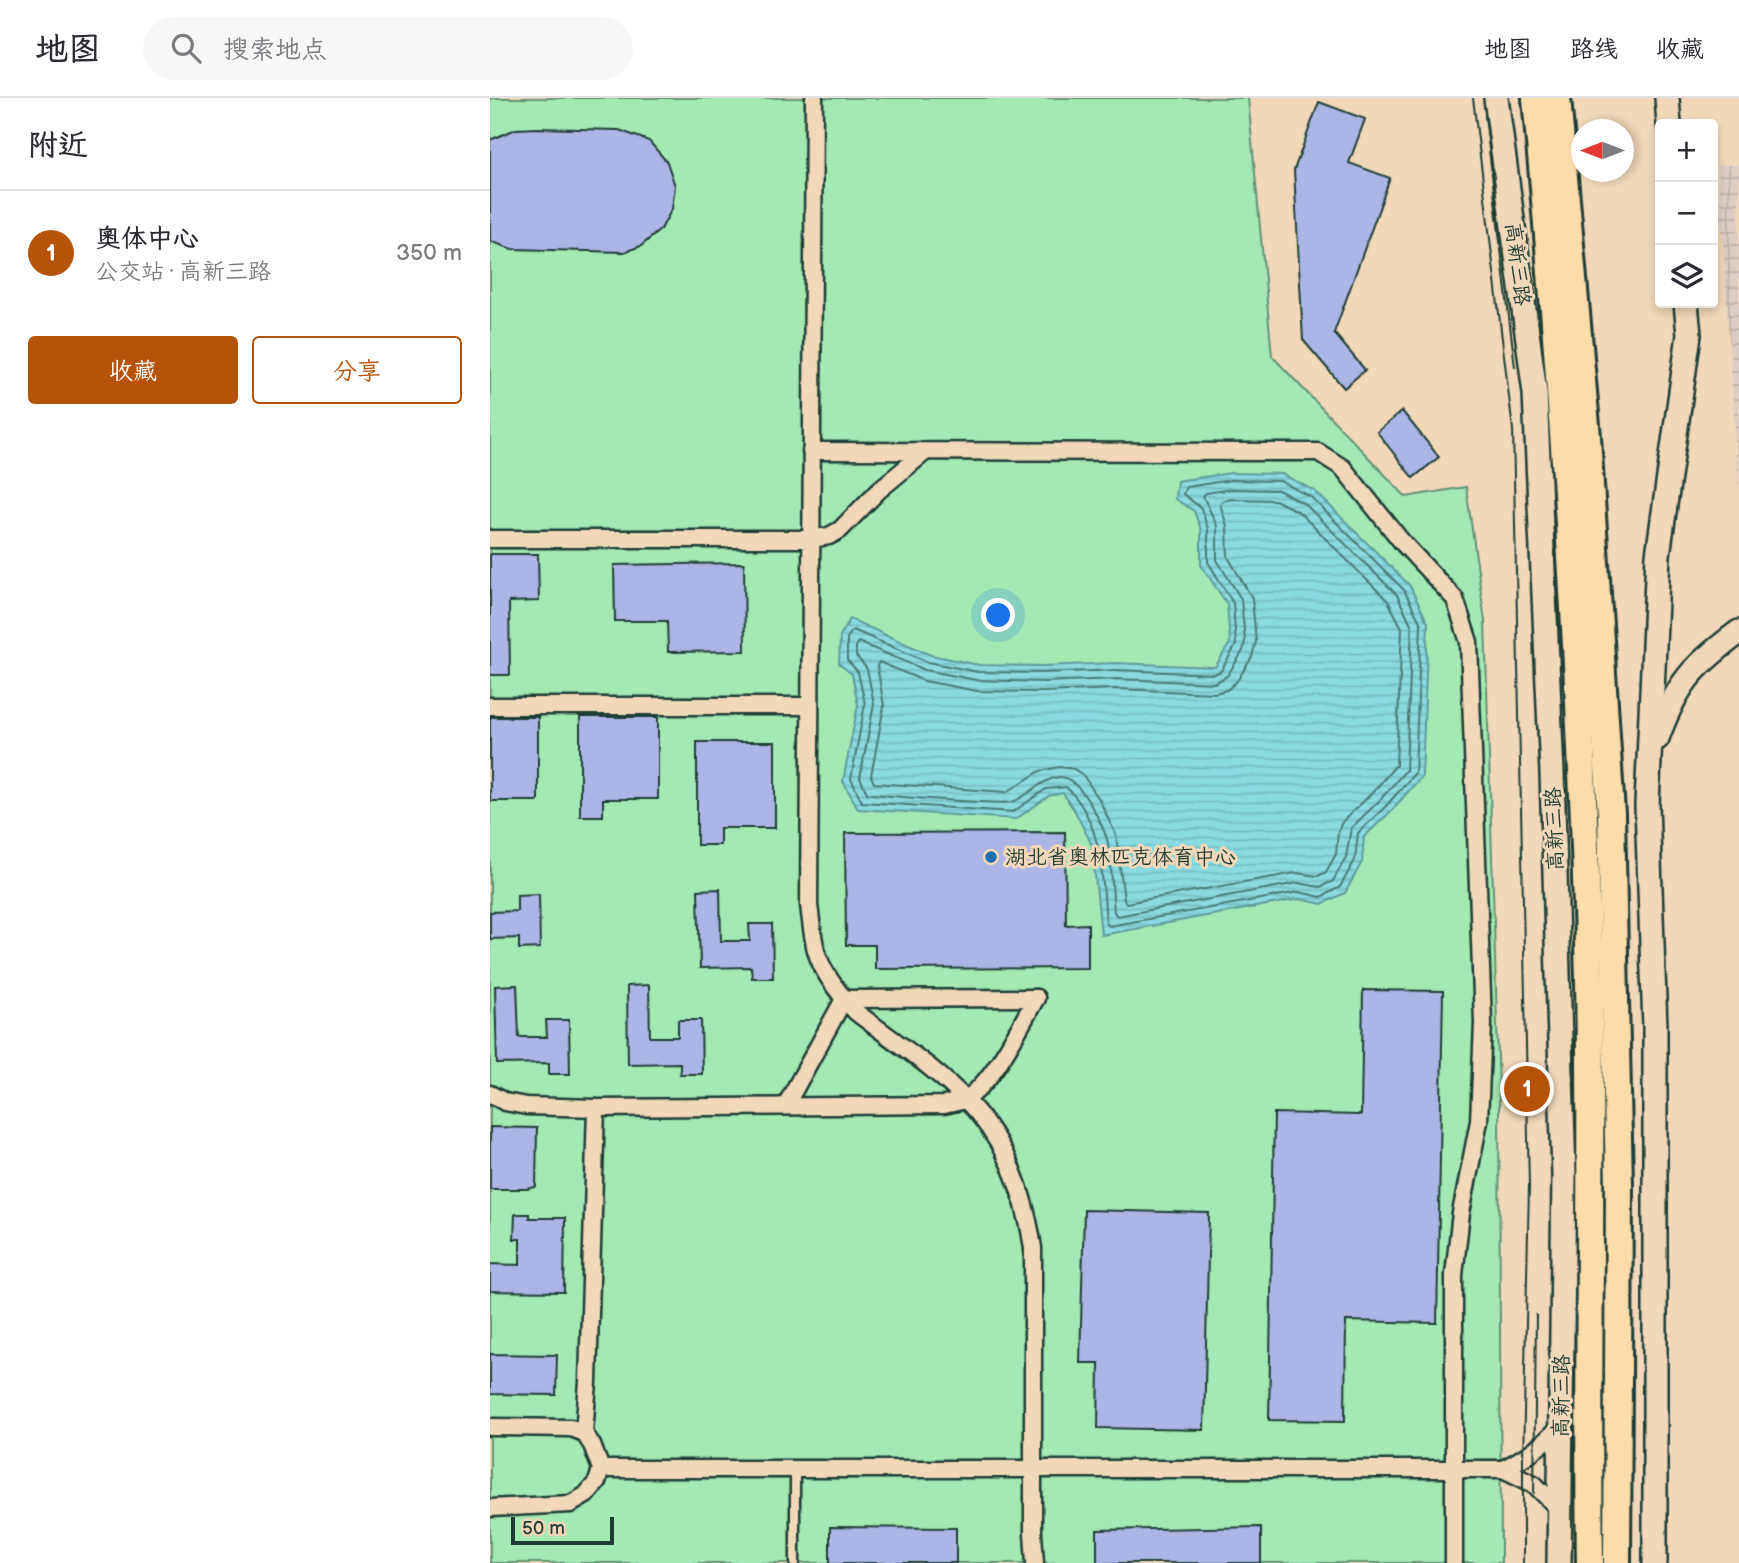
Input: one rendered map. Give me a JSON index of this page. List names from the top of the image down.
{
  "streets": {
    "highway": ["高新三路"]
  },
  "places": ["湖北省奥林匹克体育中心"],
  "scale_bar": "50 m",
  "north": "left",
  "page": {
    "header": "地图",
    "search": "搜索地点",
    "nav": ["地图", "路线", "收藏"],
    "heading": "附近",
    "map_buttons": ["+", "−"],
    "list": [
      {
        "mark": "1",
        "name": "奥体中心",
        "note": "公交站 · 高新三路",
        "value": "350 m"
      }
    ],
    "buttons": ["收藏", "分享"],
    "pins": "1",
    "scale": "50 m"
  }
}
